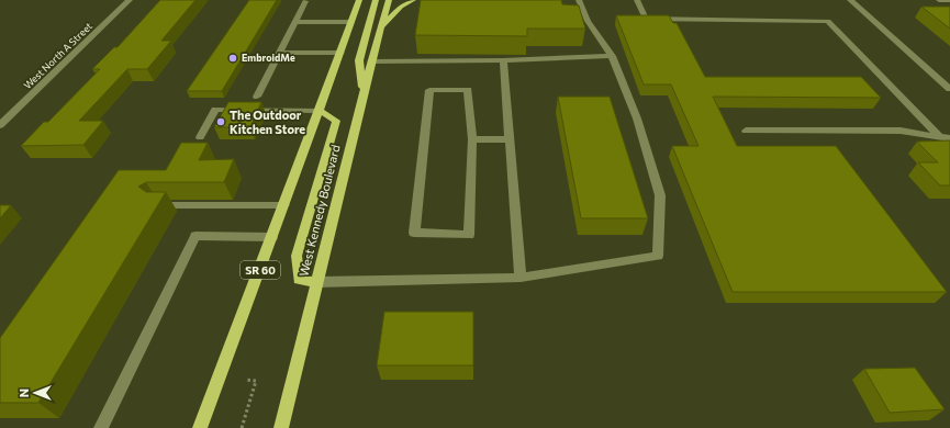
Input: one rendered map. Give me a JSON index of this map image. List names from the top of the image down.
{
  "streets": {
    "main road": ["West Kennedy Boulevard", "SR 60"],
    "street": ["West North A Street"]
  },
  "places": ["EmbroidMe", "The Outdoor Kitchen Store"],
  "north": "left"
}
